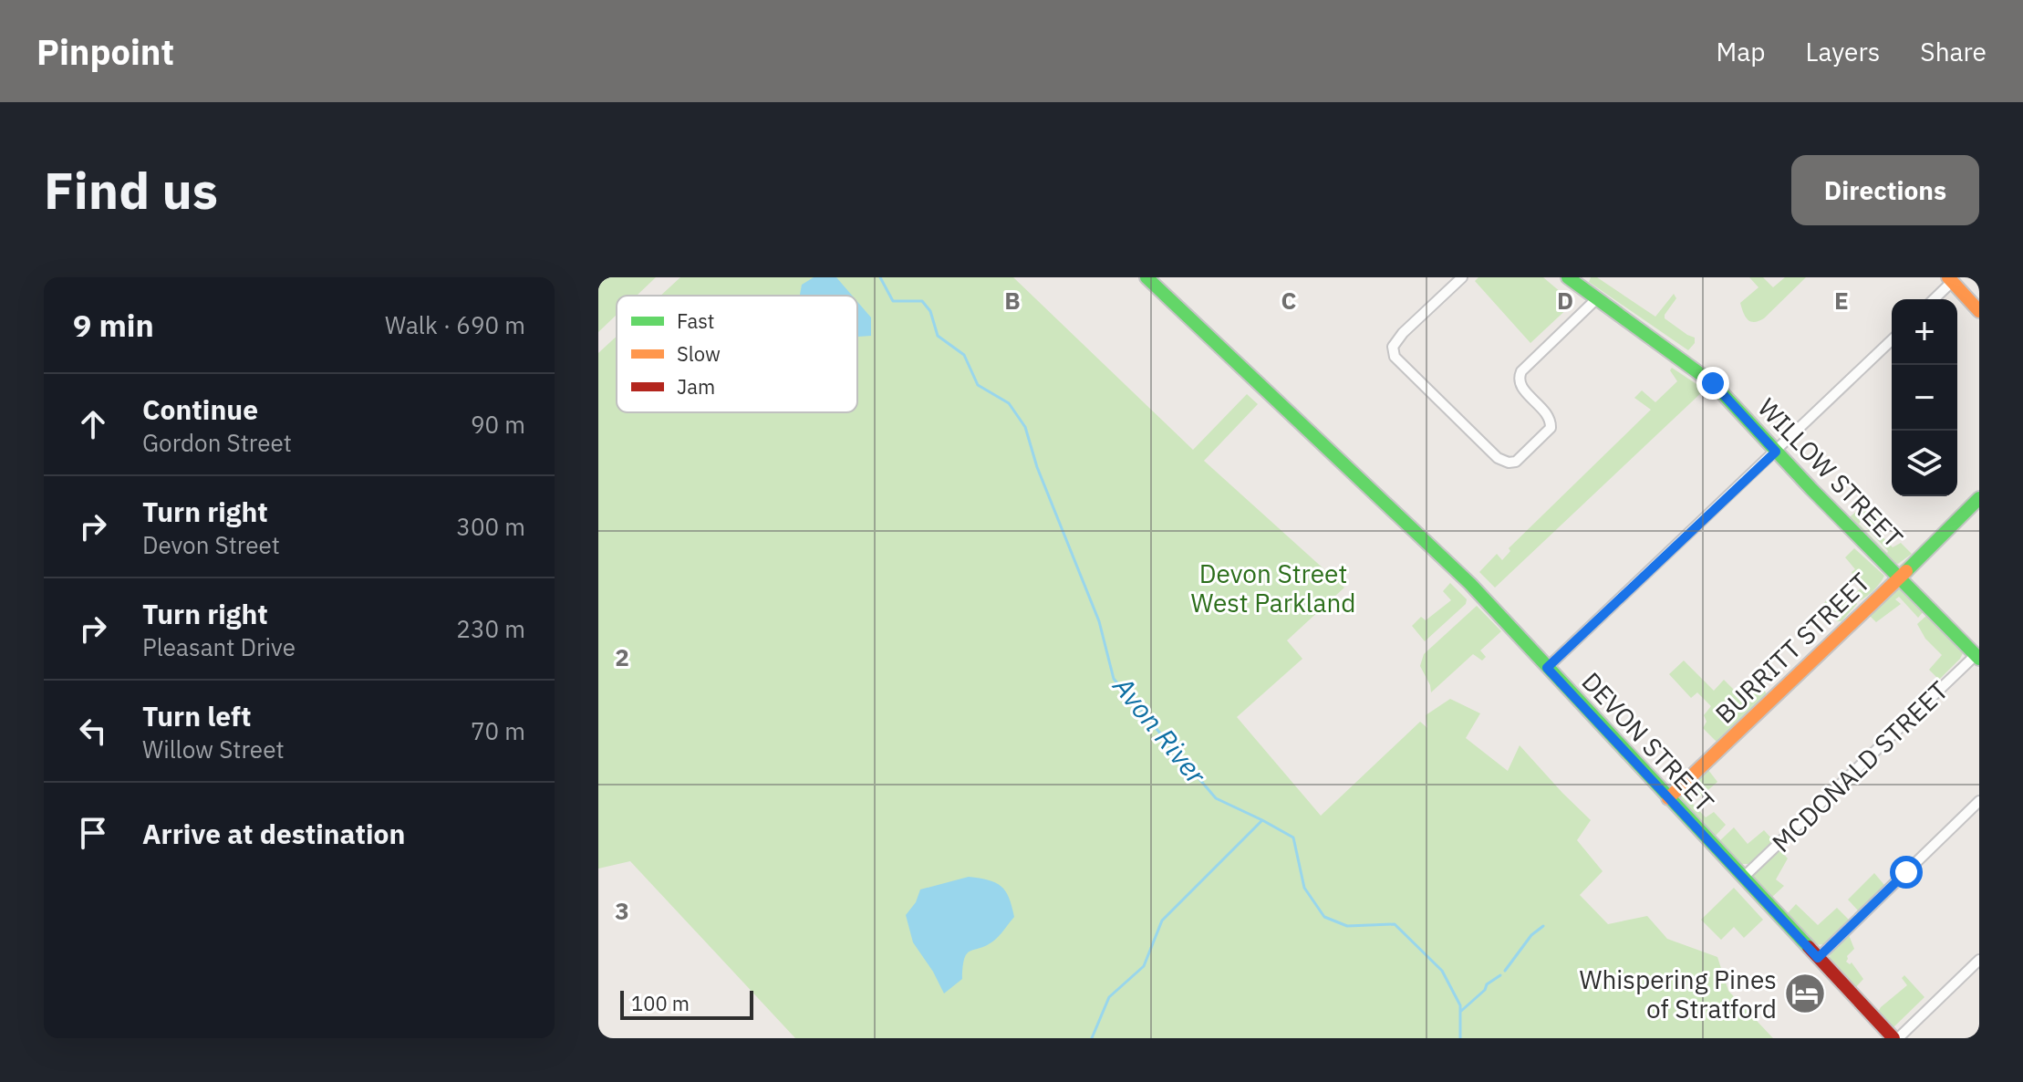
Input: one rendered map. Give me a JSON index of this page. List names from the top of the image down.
{
  "streets": {
    "street": [
      "WILLOW STREET",
      "BURRITT STREET",
      "DEVON STREET",
      "MCDONALD STREET"
    ]
  },
  "crossings": [
    ["WILLOW STREET", "BURRITT STREET"],
    ["WILLOW STREET", "MCDONALD STREET"],
    ["BURRITT STREET", "DEVON STREET"],
    ["DEVON STREET", "MCDONALD STREET"]
  ],
  "water": ["Avon River"],
  "parks": ["Devon Street West Parkland"],
  "places": {
    "hotel": ["Whispering Pines of Stratford"]
  },
  "legend": ["Fast", "Slow", "Jam"],
  "scale_bar": "100 m",
  "page": {
    "header": "Pinpoint",
    "nav": ["Map", "Layers", "Share"],
    "buttons": "Directions",
    "title": "Find us",
    "heading": ["9 min", "Walk · 690 m"],
    "map_buttons": ["+", "−"],
    "list": [
      ["Continue", "Gordon Street", "90 m"],
      ["Turn right", "Devon Street", "300 m"],
      ["Turn right", "Pleasant Drive", "230 m"],
      ["Turn left", "Willow Street", "70 m"],
      "Arrive at destination"
    ],
    "scale": "100 m"
  },
  "grid": {
    "columns": [
      "B",
      "C",
      "D",
      "E"
    ],
    "rows": ["2", "3"]
  }
}
